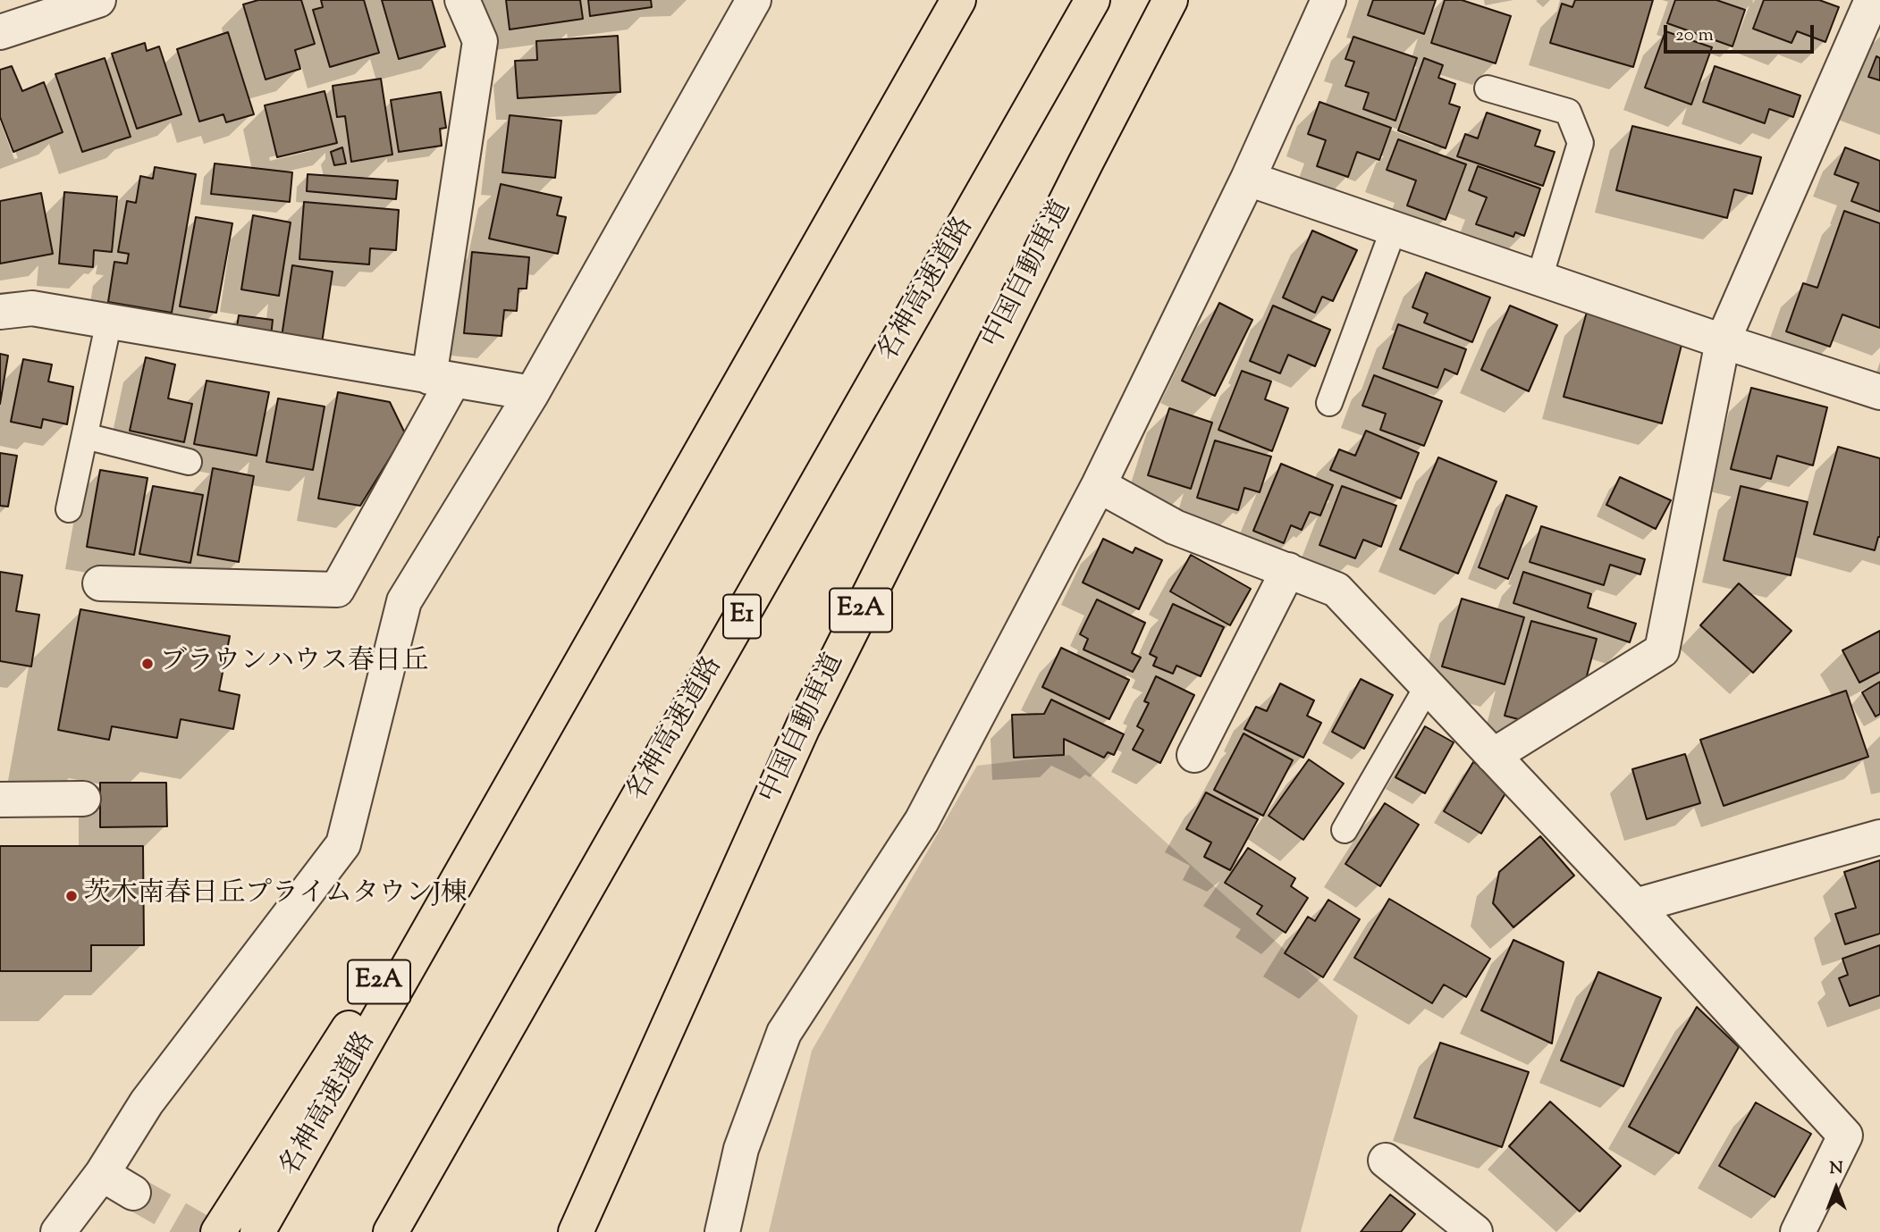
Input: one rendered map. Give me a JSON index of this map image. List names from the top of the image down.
{
  "streets": {
    "highway": [
      "中国自動車道",
      "名神高速道路",
      "E2A",
      "E1"
    ]
  },
  "crossings": [
    ["名神高速道路", "E2A"]
  ],
  "places": ["ブラウンハウス春日丘", "茨木南春日丘プライムタウンJ棟"],
  "scale_bar": "20 m",
  "north": "top"
}
